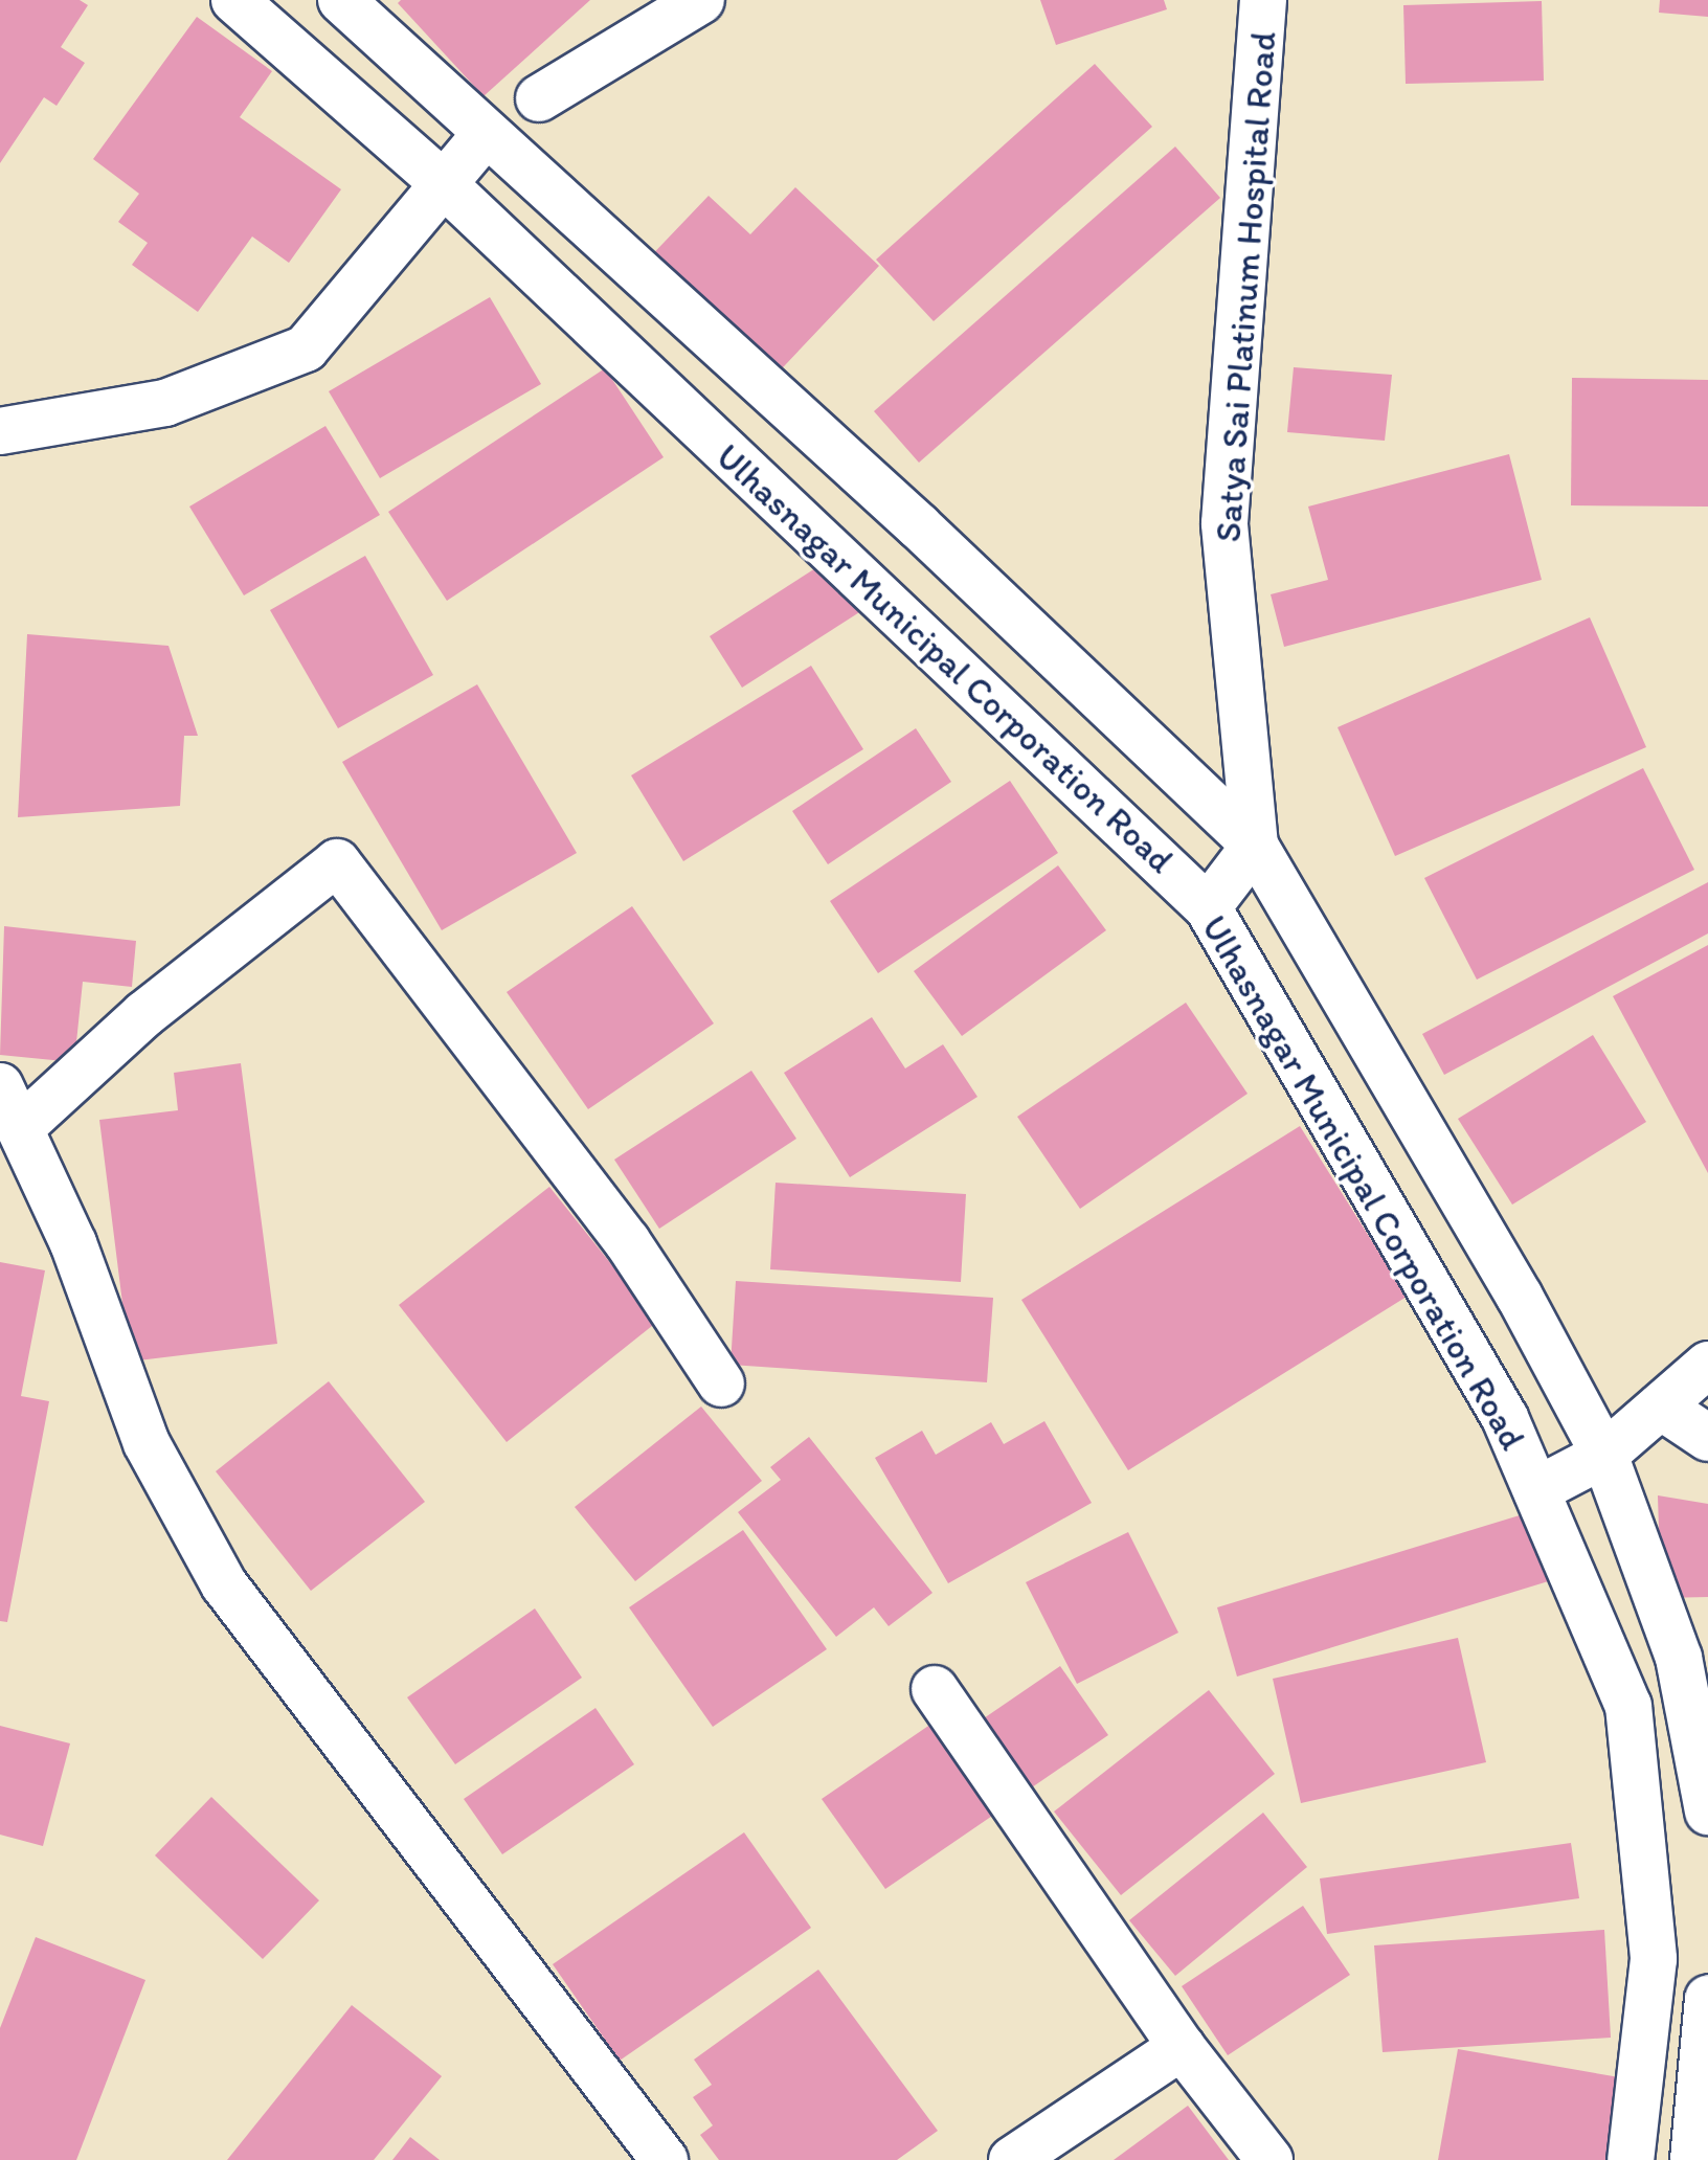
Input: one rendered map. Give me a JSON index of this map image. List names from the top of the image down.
{
  "streets": {
    "main road": ["Satya Sai Platinum Hospital Road", "Ulhasnagar Municipal Corporation Road"]
  },
  "crossings": [
    ["Satya Sai Platinum Hospital Road", "Ulhasnagar Municipal Corporation Road"]
  ]
}
